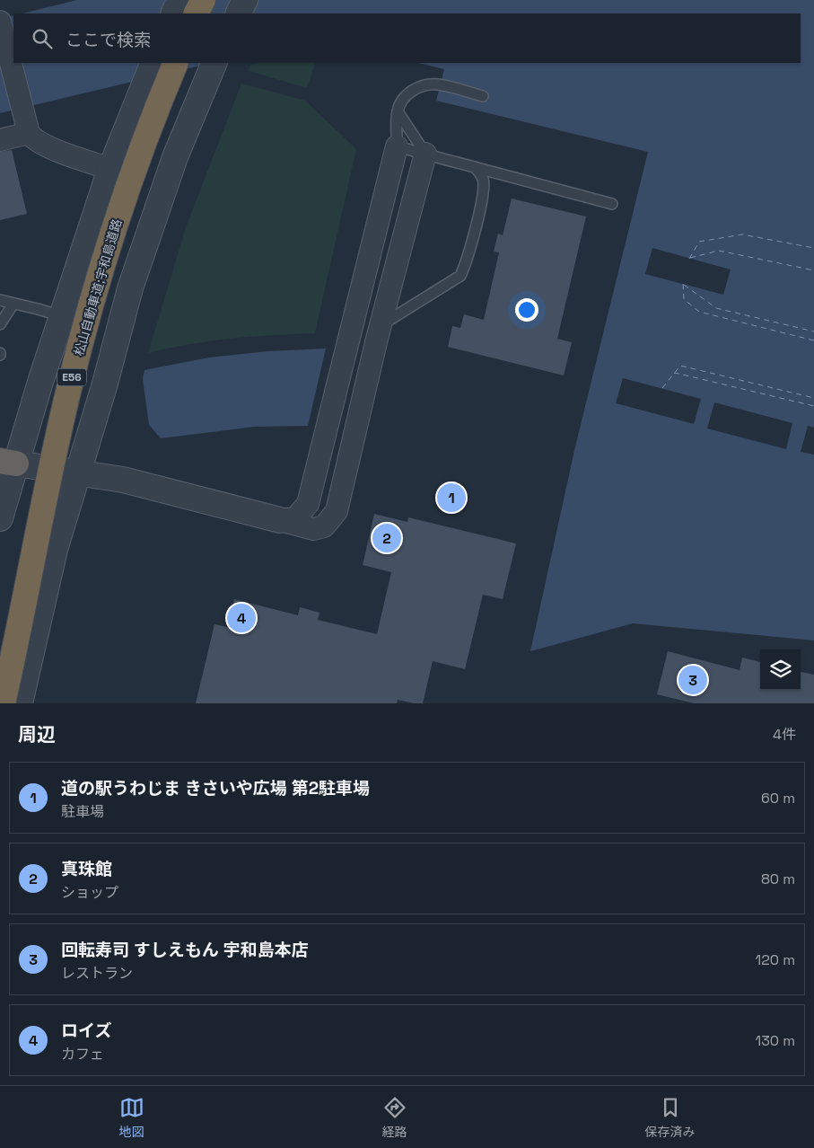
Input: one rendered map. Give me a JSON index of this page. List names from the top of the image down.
{
  "streets": {
    "highway": ["松山自動車道;宇和島道路", "E56"]
  },
  "page": {
    "search": "ここで検索",
    "pins": [
      "1",
      "2",
      "4",
      "3"
    ],
    "heading": ["周辺", "4件"],
    "list": [
      {
        "mark": "1",
        "name": "道の駅うわじま きさいや広場 第2駐車場",
        "note": "駐車場",
        "value": "60 m"
      },
      {
        "mark": "2",
        "name": "真珠館",
        "note": "ショップ",
        "value": "80 m"
      },
      {
        "mark": "3",
        "name": "回転寿司 すしえもん 宇和島本店",
        "note": "レストラン",
        "value": "120 m"
      },
      {
        "mark": "4",
        "name": "ロイズ",
        "note": "カフェ",
        "value": "130 m"
      }
    ],
    "nav": ["地図", "経路", "保存済み"]
  }
}
